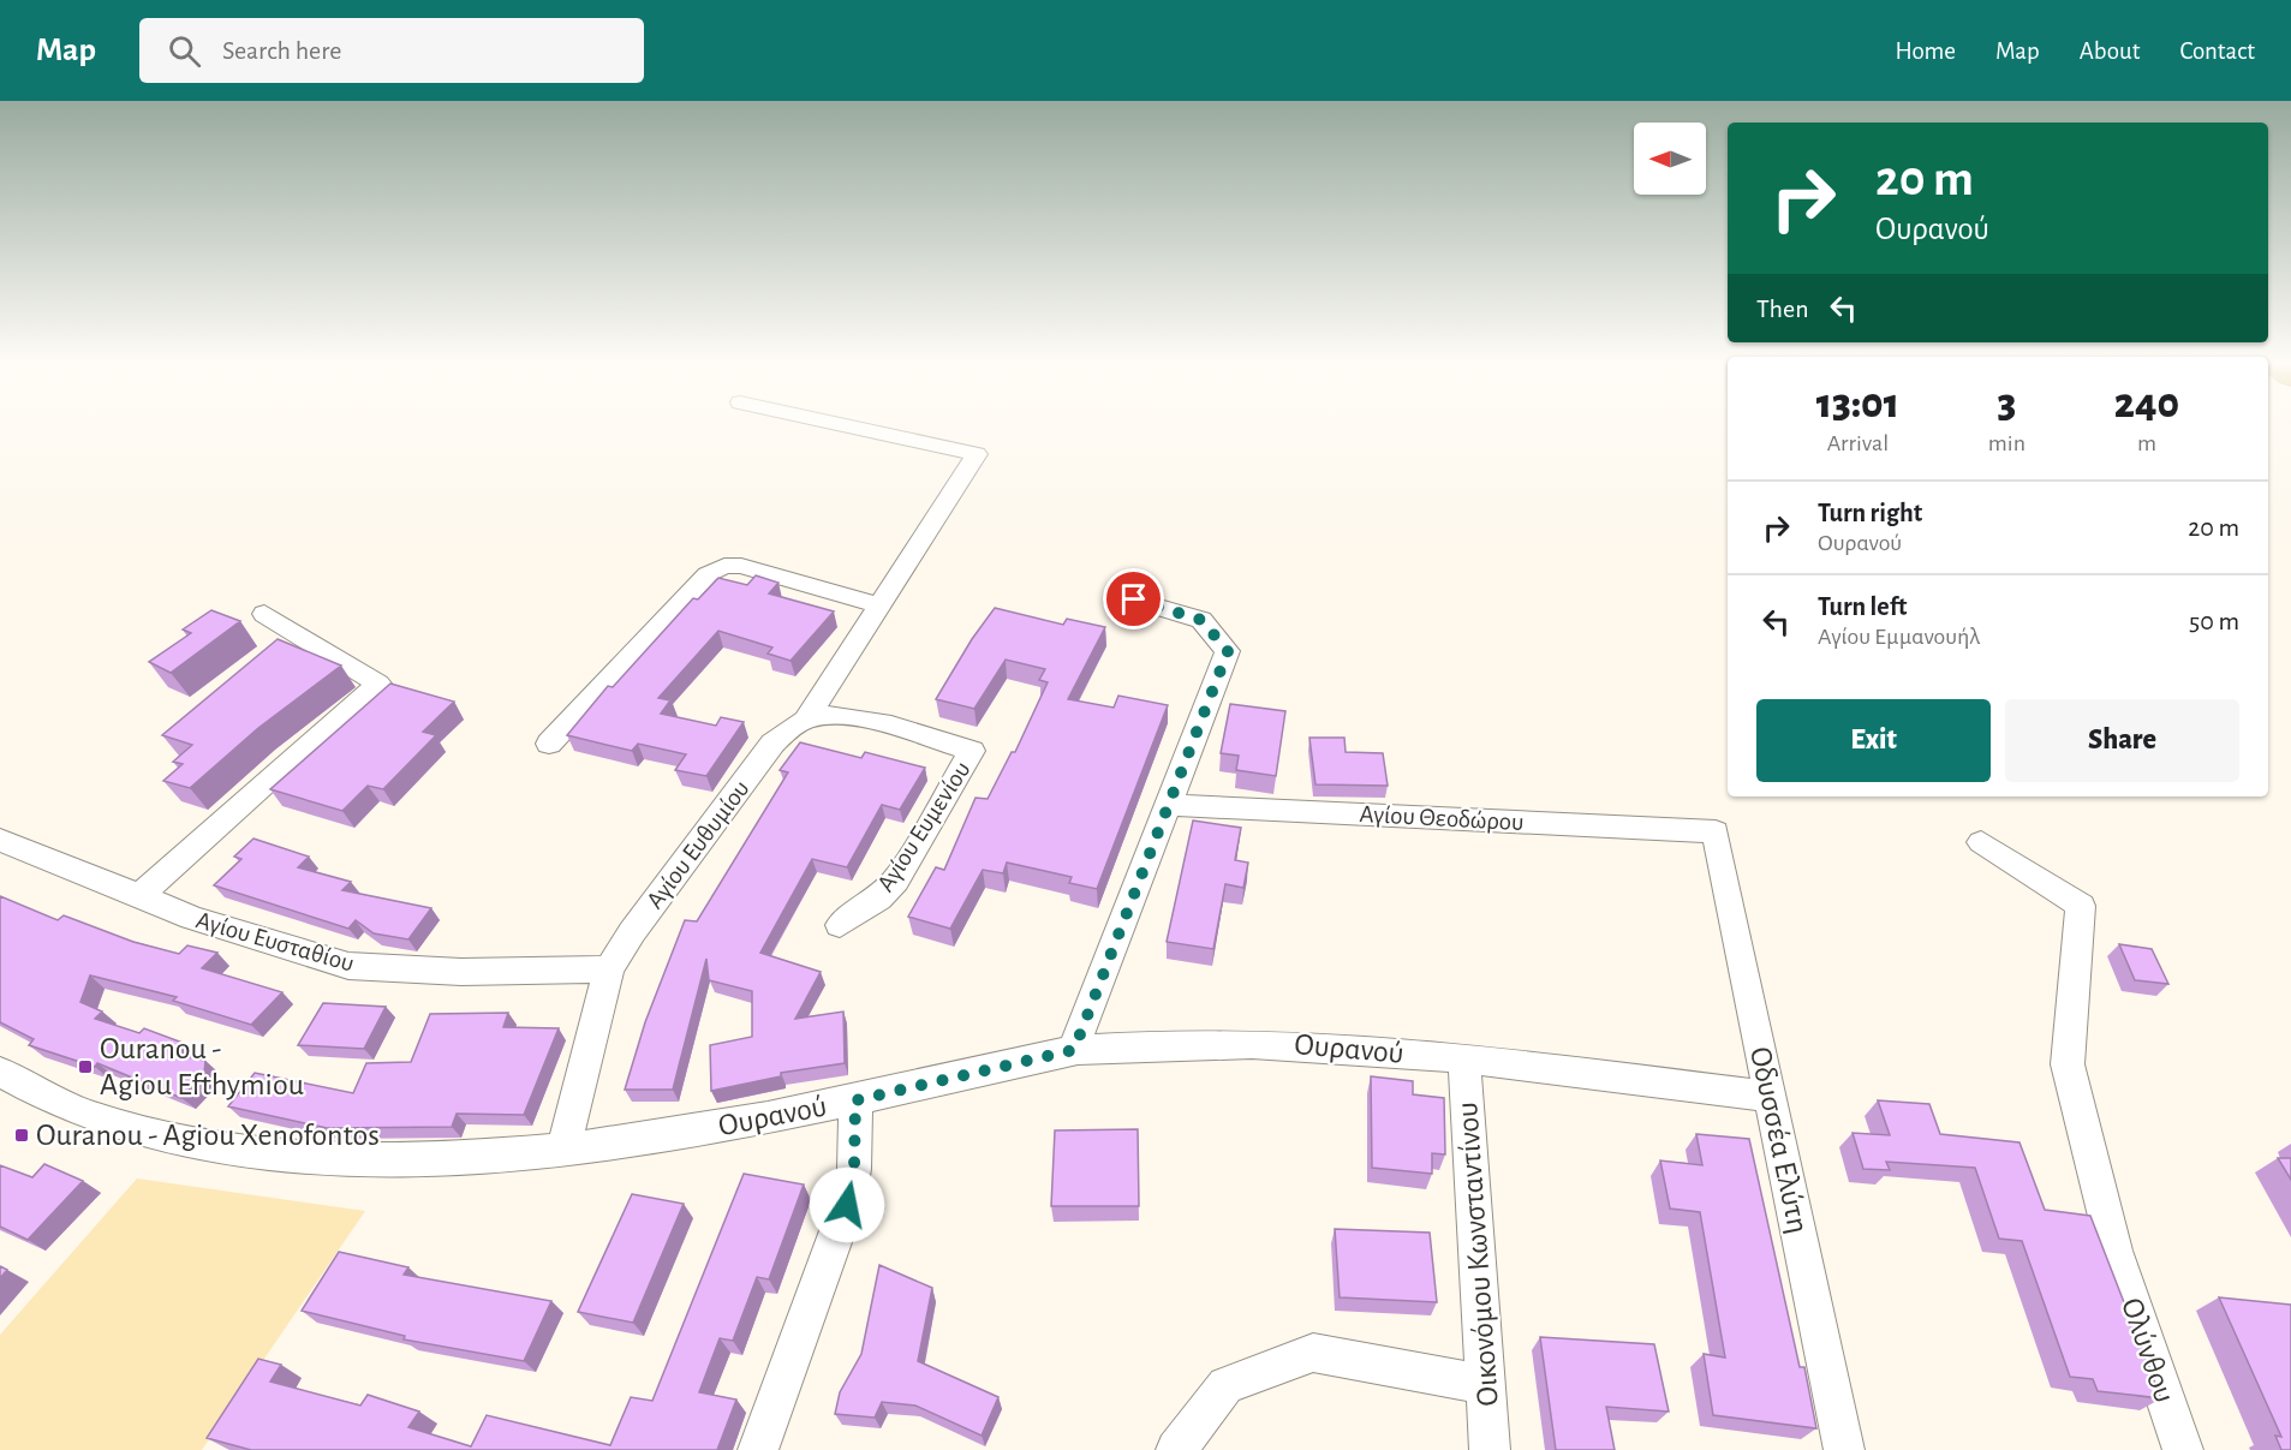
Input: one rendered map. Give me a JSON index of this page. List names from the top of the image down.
{
  "streets": {
    "street": [
      "Αγίου Θεοδώρου",
      "Αγίου Ευμενίου",
      "Αγίου Ευθυμίου",
      "Αγίου Ευσταθίου",
      "Ουρανού",
      "Οδυσσέα Ελύτη",
      "Οικονόμου Κωνσταντίνου",
      "Ολύνθου"
    ]
  },
  "crossings": [
    ["Αγίου Θεοδώρου", "Οδυσσέα Ελύτη"],
    ["Αγίου Ευμενίου", "Αγίου Ευθυμίου"],
    ["Αγίου Ευθυμίου", "Αγίου Ευσταθίου"],
    ["Αγίου Ευθυμίου", "Ουρανού"],
    ["Ουρανού", "Οδυσσέα Ελύτη"],
    ["Ουρανού", "Οικονόμου Κωνσταντίνου"]
  ],
  "places": {
    "transit": ["Ouranou - Agiou Efthymiou", "Ouranou - Agiou Xenofontos"]
  },
  "north": "left",
  "page": {
    "header": "Map",
    "search": "Search here",
    "nav": [
      "Home",
      "Map",
      "About",
      "Contact"
    ],
    "turn": ["20 m", "Ουρανού"],
    "then": "Then",
    "eta": [
      "13:01",
      "Arrival",
      "3",
      "min",
      "240",
      "m"
    ],
    "list": [
      {
        "name": "Turn right",
        "note": "Ουρανού",
        "value": "20 m"
      },
      {
        "name": "Turn left",
        "note": "Αγίου Εμμανουήλ",
        "value": "50 m"
      }
    ],
    "buttons": ["Exit", "Share"]
  }
}
